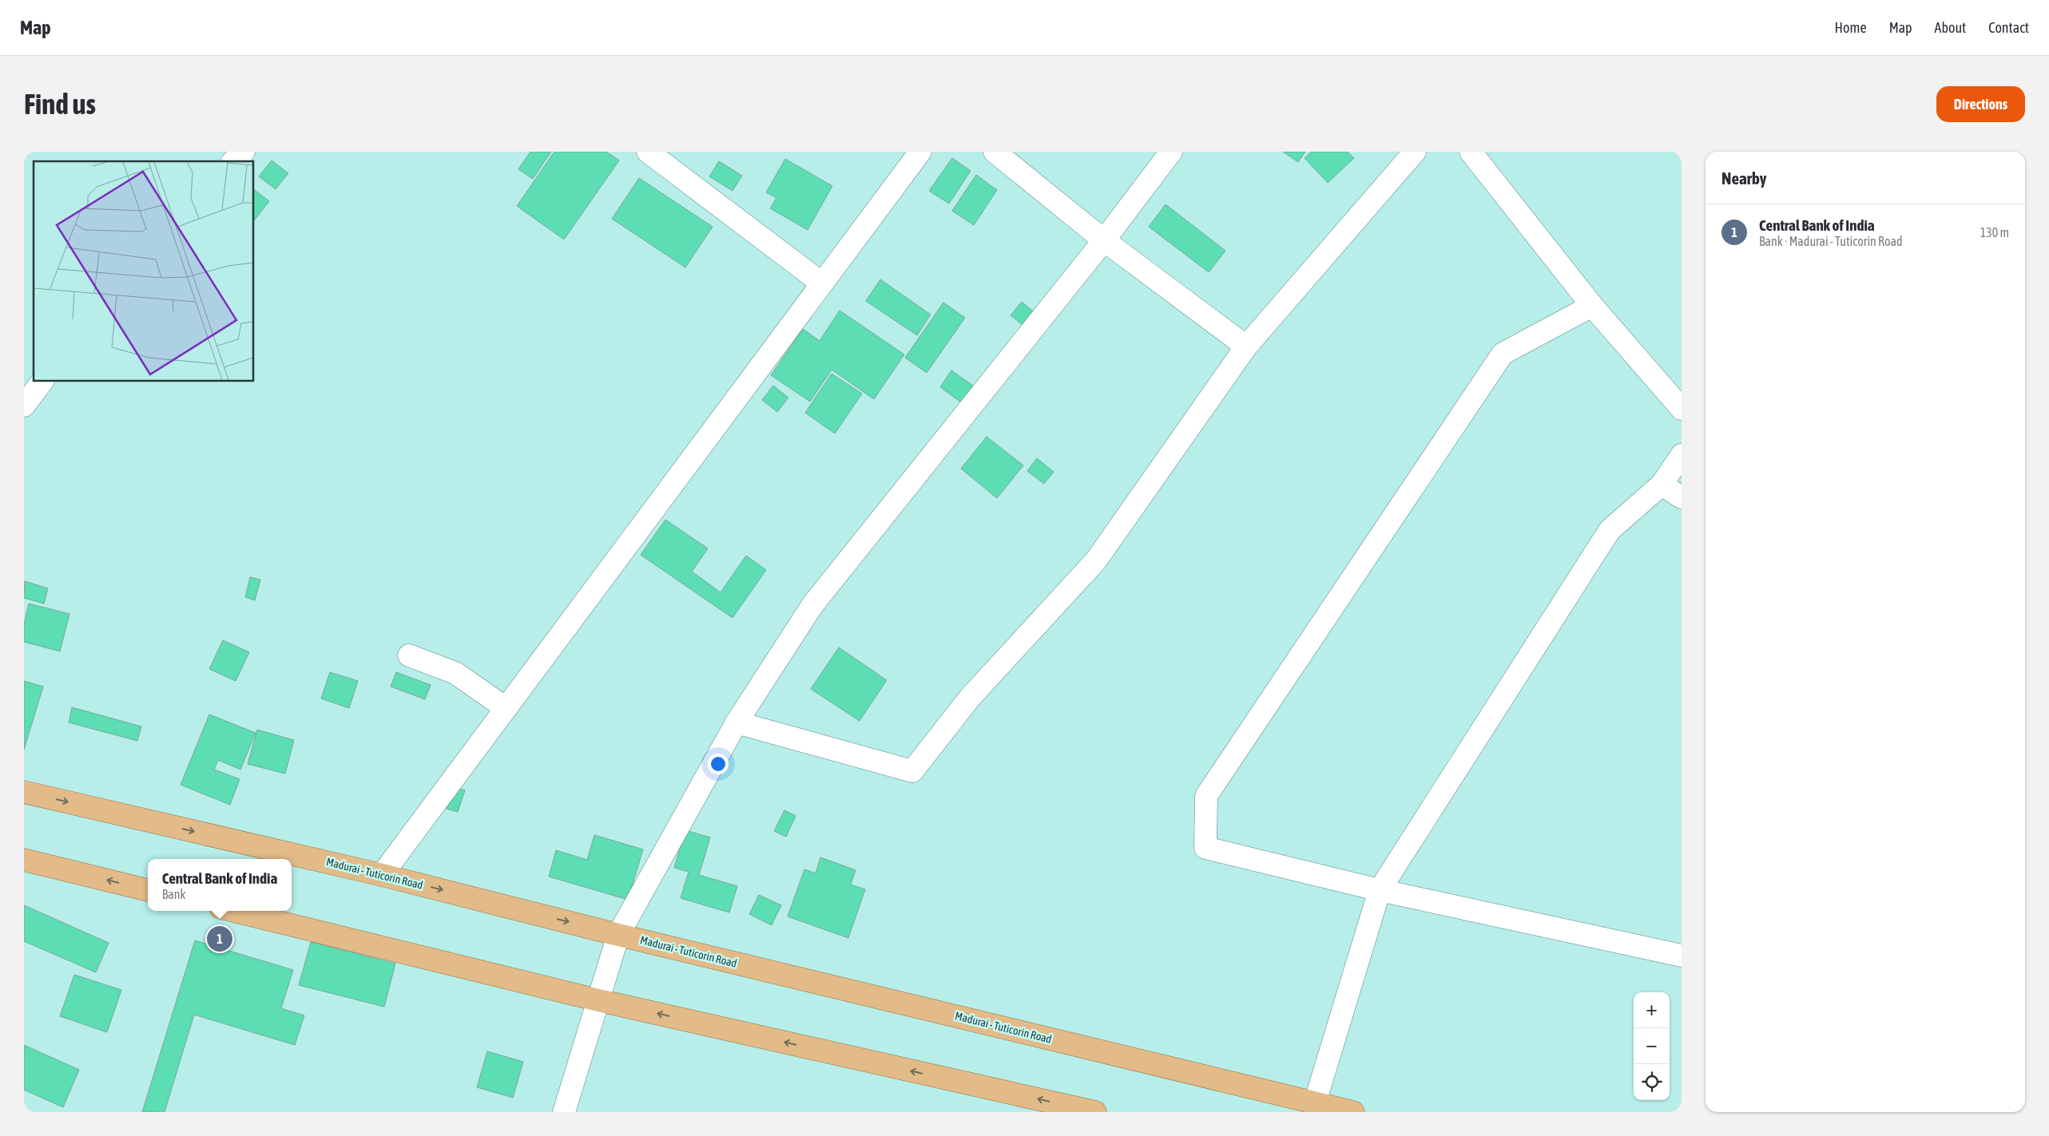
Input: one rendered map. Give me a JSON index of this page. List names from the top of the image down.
{
  "streets": {
    "main road": ["Madurai - Tuticorin Road"]
  },
  "page": {
    "header": "Map",
    "nav": [
      "Home",
      "Map",
      "About",
      "Contact"
    ],
    "buttons": "Directions",
    "title": "Find us",
    "heading": "Nearby",
    "list": [
      {
        "mark": "1",
        "name": "Central Bank of India",
        "note": "Bank · Madurai - Tuticorin Road",
        "value": "130 m"
      }
    ],
    "popup": ["Central Bank of India", "Bank"],
    "pins": "1",
    "map_buttons": ["+", "−"]
  }
}
